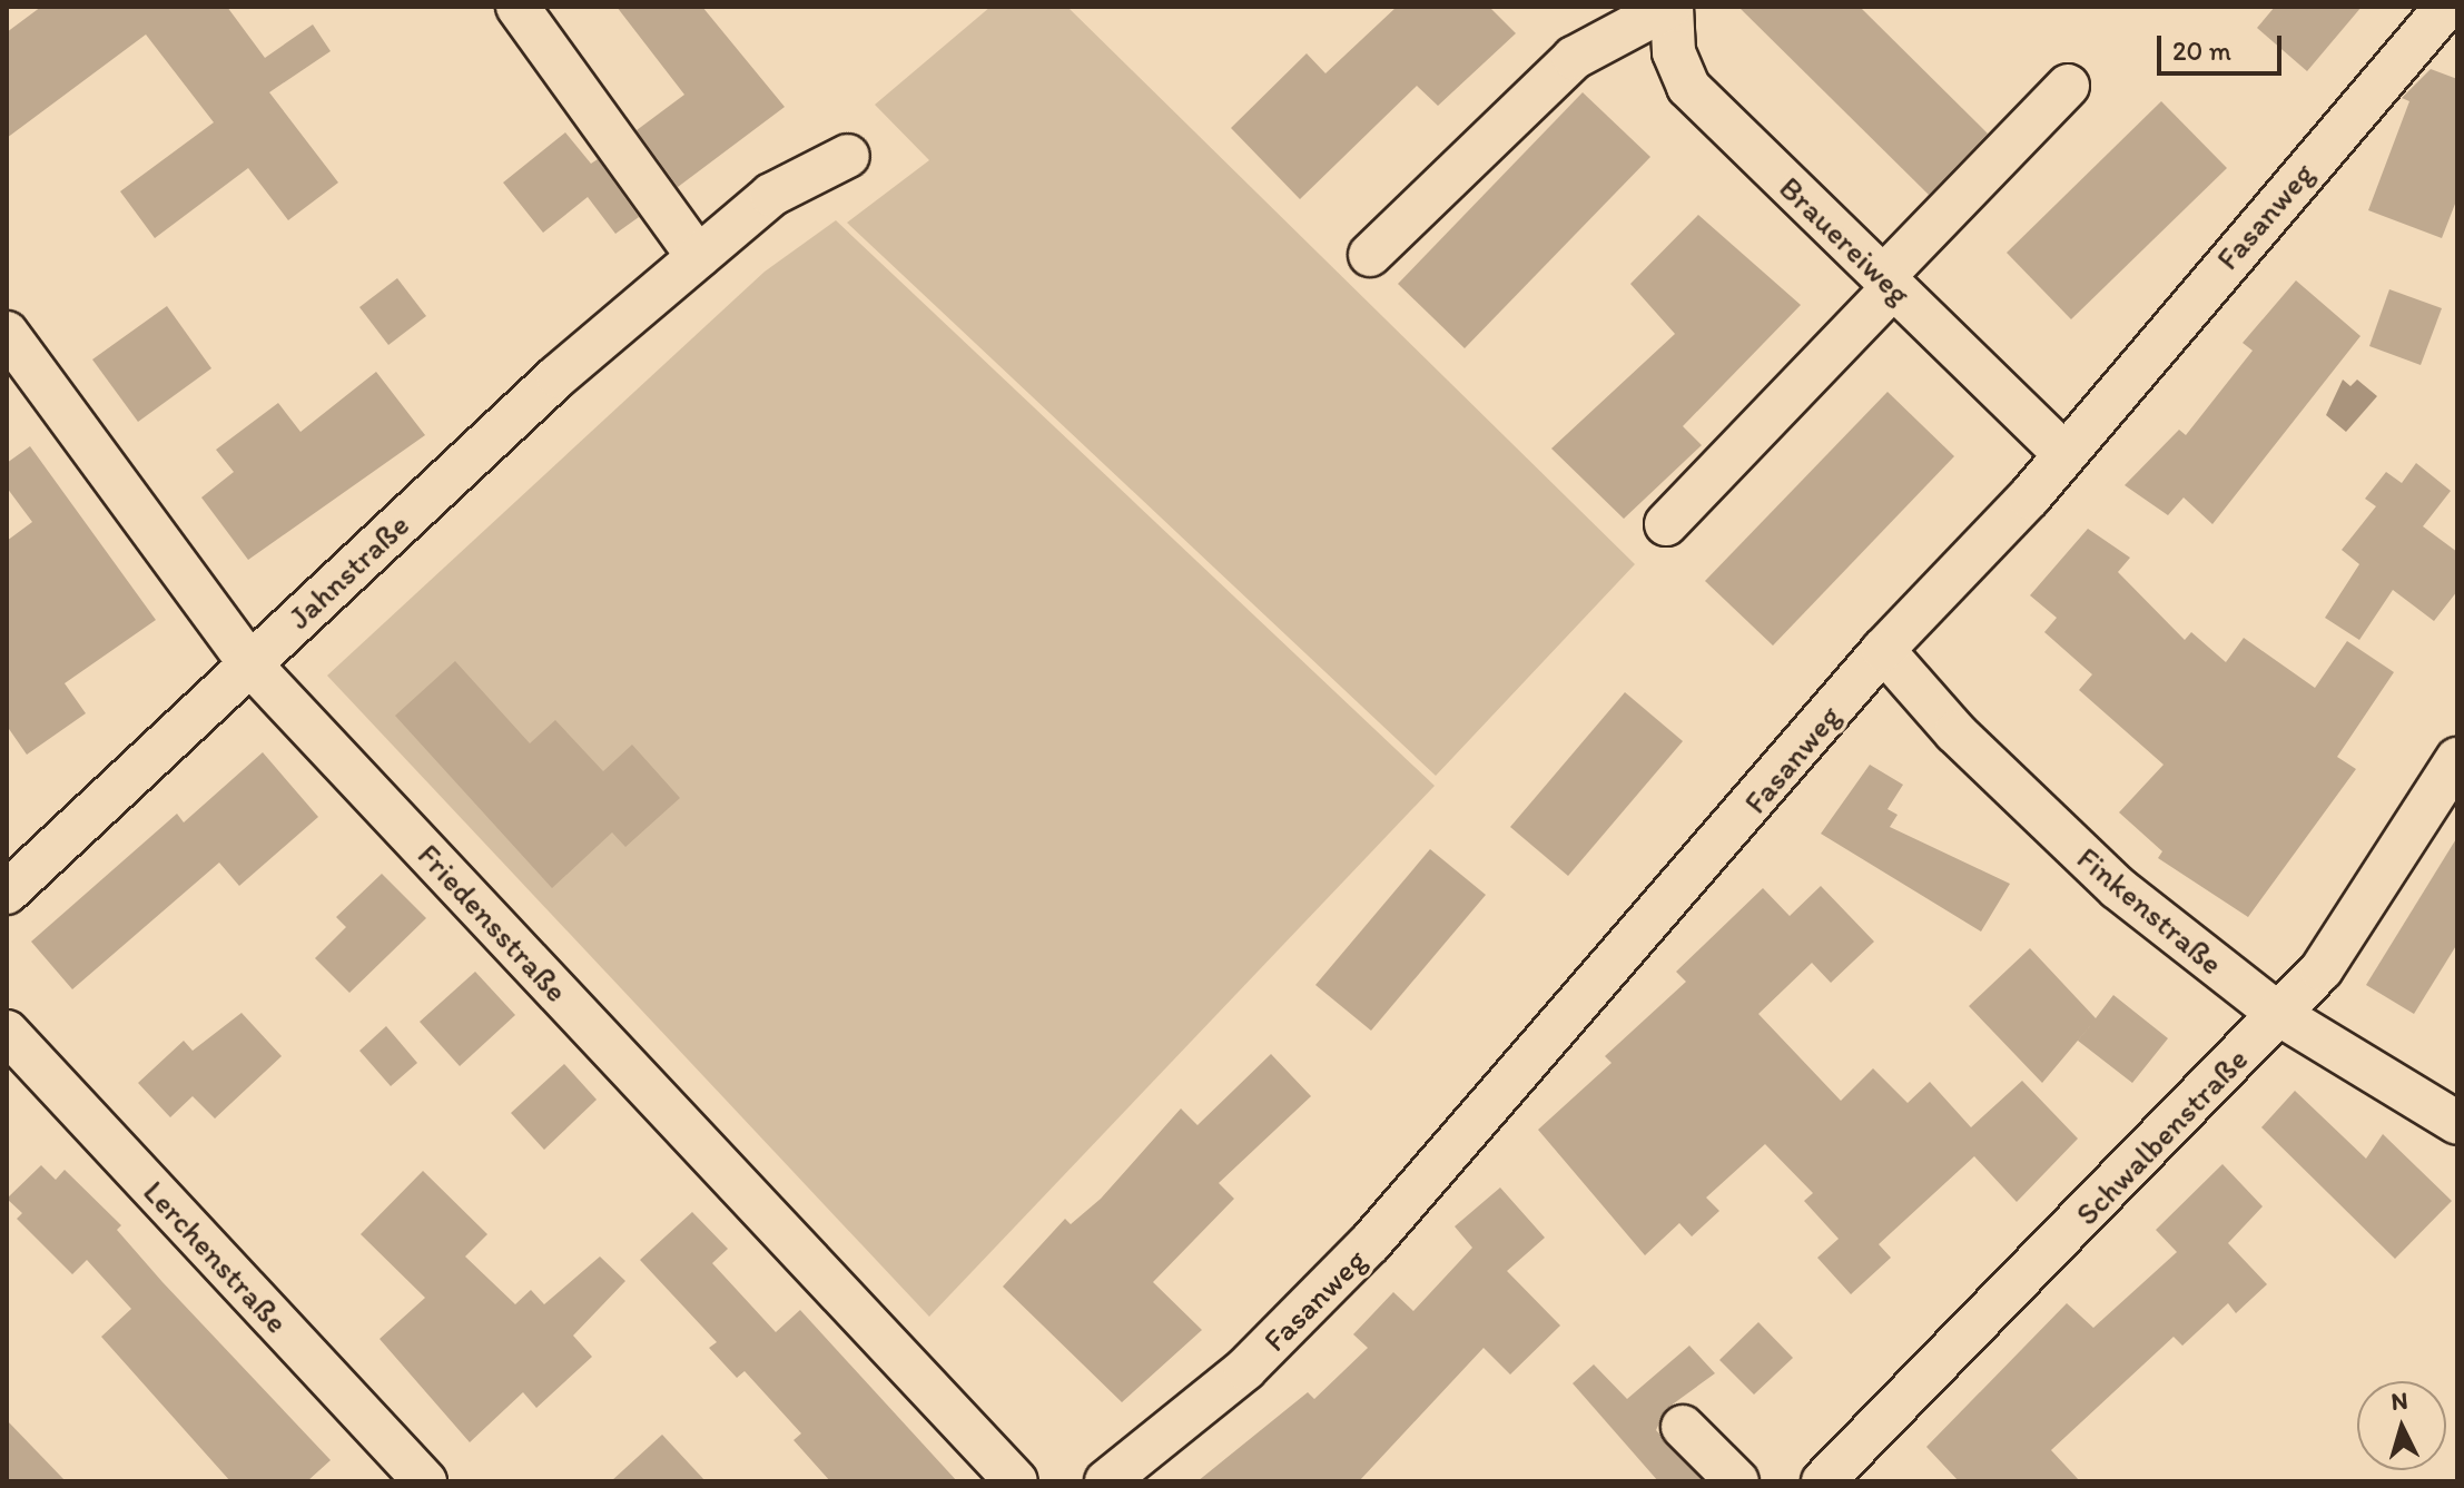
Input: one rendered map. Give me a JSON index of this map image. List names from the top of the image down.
{
  "streets": {
    "street": [
      "Fasanweg",
      "Brauereiweg",
      "Jahnstraße",
      "Finkenstraße",
      "Friedensstraße",
      "Schwalbenstraße",
      "Lerchenstraße"
    ]
  },
  "crossings": [
    ["Fasanweg", "Brauereiweg"],
    ["Fasanweg", "Finkenstraße"],
    ["Jahnstraße", "Friedensstraße"],
    ["Finkenstraße", "Schwalbenstraße"]
  ],
  "scale_bar": "20 m",
  "north": "top"
}
